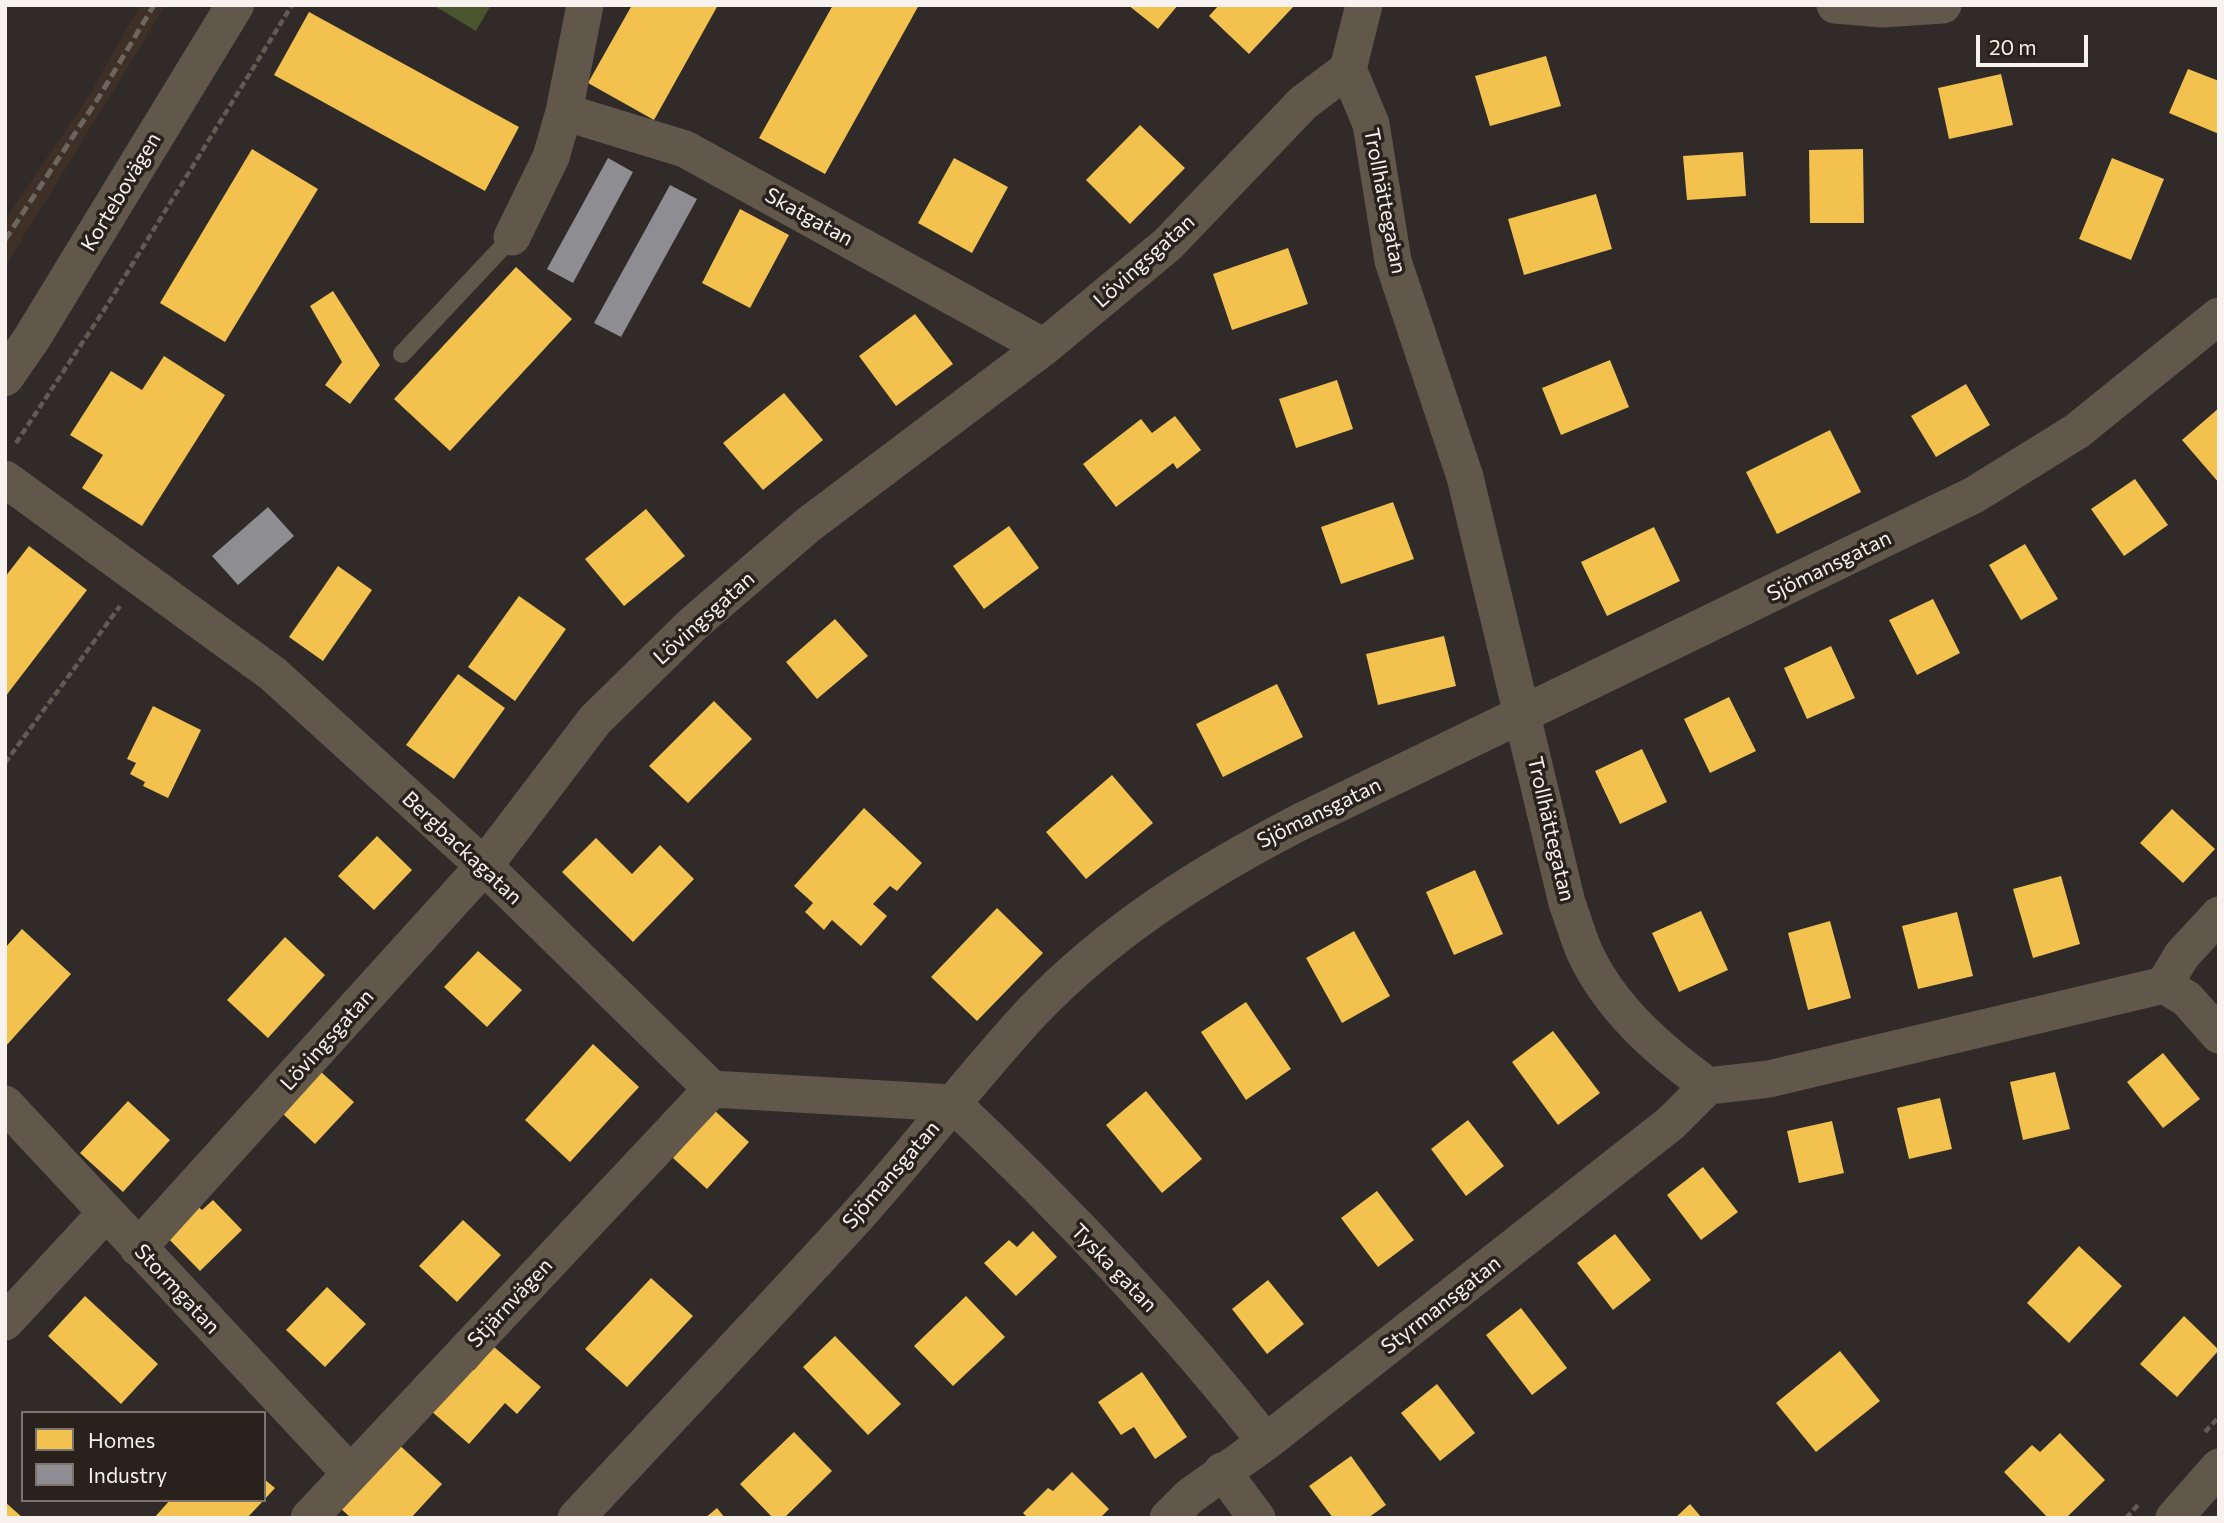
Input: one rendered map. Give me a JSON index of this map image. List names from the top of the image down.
{
  "streets": {
    "street": [
      "Kortebovägen",
      "Trollhättegatan",
      "Skatgatan",
      "Lövingsgatan",
      "Sjömansgatan",
      "Bergbackagatan",
      "Tyska gatan",
      "Stormgatan",
      "Stjärnvägen",
      "Styrmansgatan"
    ]
  },
  "crossings": [
    ["Trollhättegatan", "Lövingsgatan"],
    ["Trollhättegatan", "Sjömansgatan"],
    ["Trollhättegatan", "Styrmansgatan"],
    ["Skatgatan", "Lövingsgatan"],
    ["Lövingsgatan", "Bergbackagatan"],
    ["Lövingsgatan", "Stormgatan"],
    ["Sjömansgatan", "Tyska gatan"],
    ["Bergbackagatan", "Stjärnvägen"],
    ["Tyska gatan", "Styrmansgatan"],
    ["Stormgatan", "Stjärnvägen"]
  ],
  "legend": ["Homes", "Industry"],
  "scale_bar": "20 m"
}
